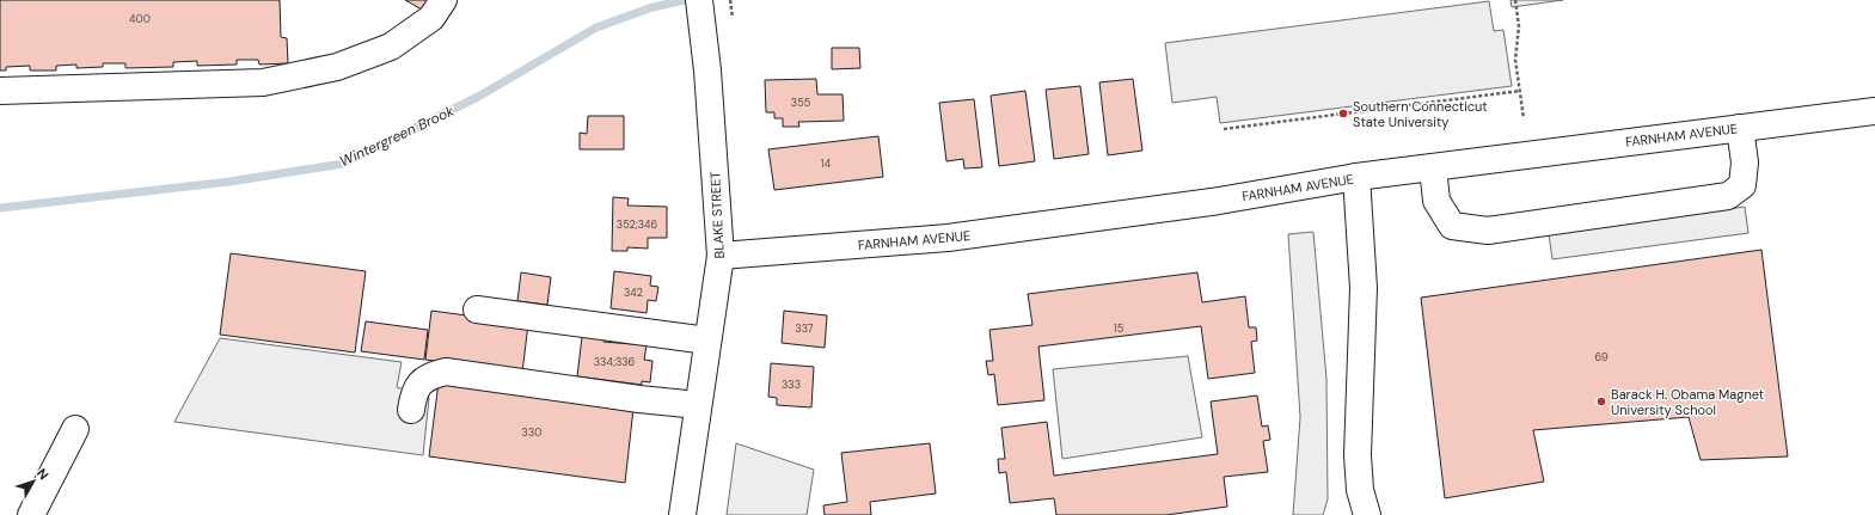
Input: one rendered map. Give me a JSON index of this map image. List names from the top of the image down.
{
  "streets": {
    "street": ["FARNHAM AVENUE", "BLAKE STREET"]
  },
  "crossings": [
    ["FARNHAM AVENUE", "BLAKE STREET"]
  ],
  "water": ["Wintergreen Brook"],
  "places": ["Southern Connecticut State University", "Barack H. Obama Magnet University School"],
  "house_numbers": [
    "400",
    "355",
    "14",
    "352;346",
    "342",
    "337",
    "15",
    "69",
    "334;336",
    "333",
    "330"
  ],
  "north": "top right"
}
